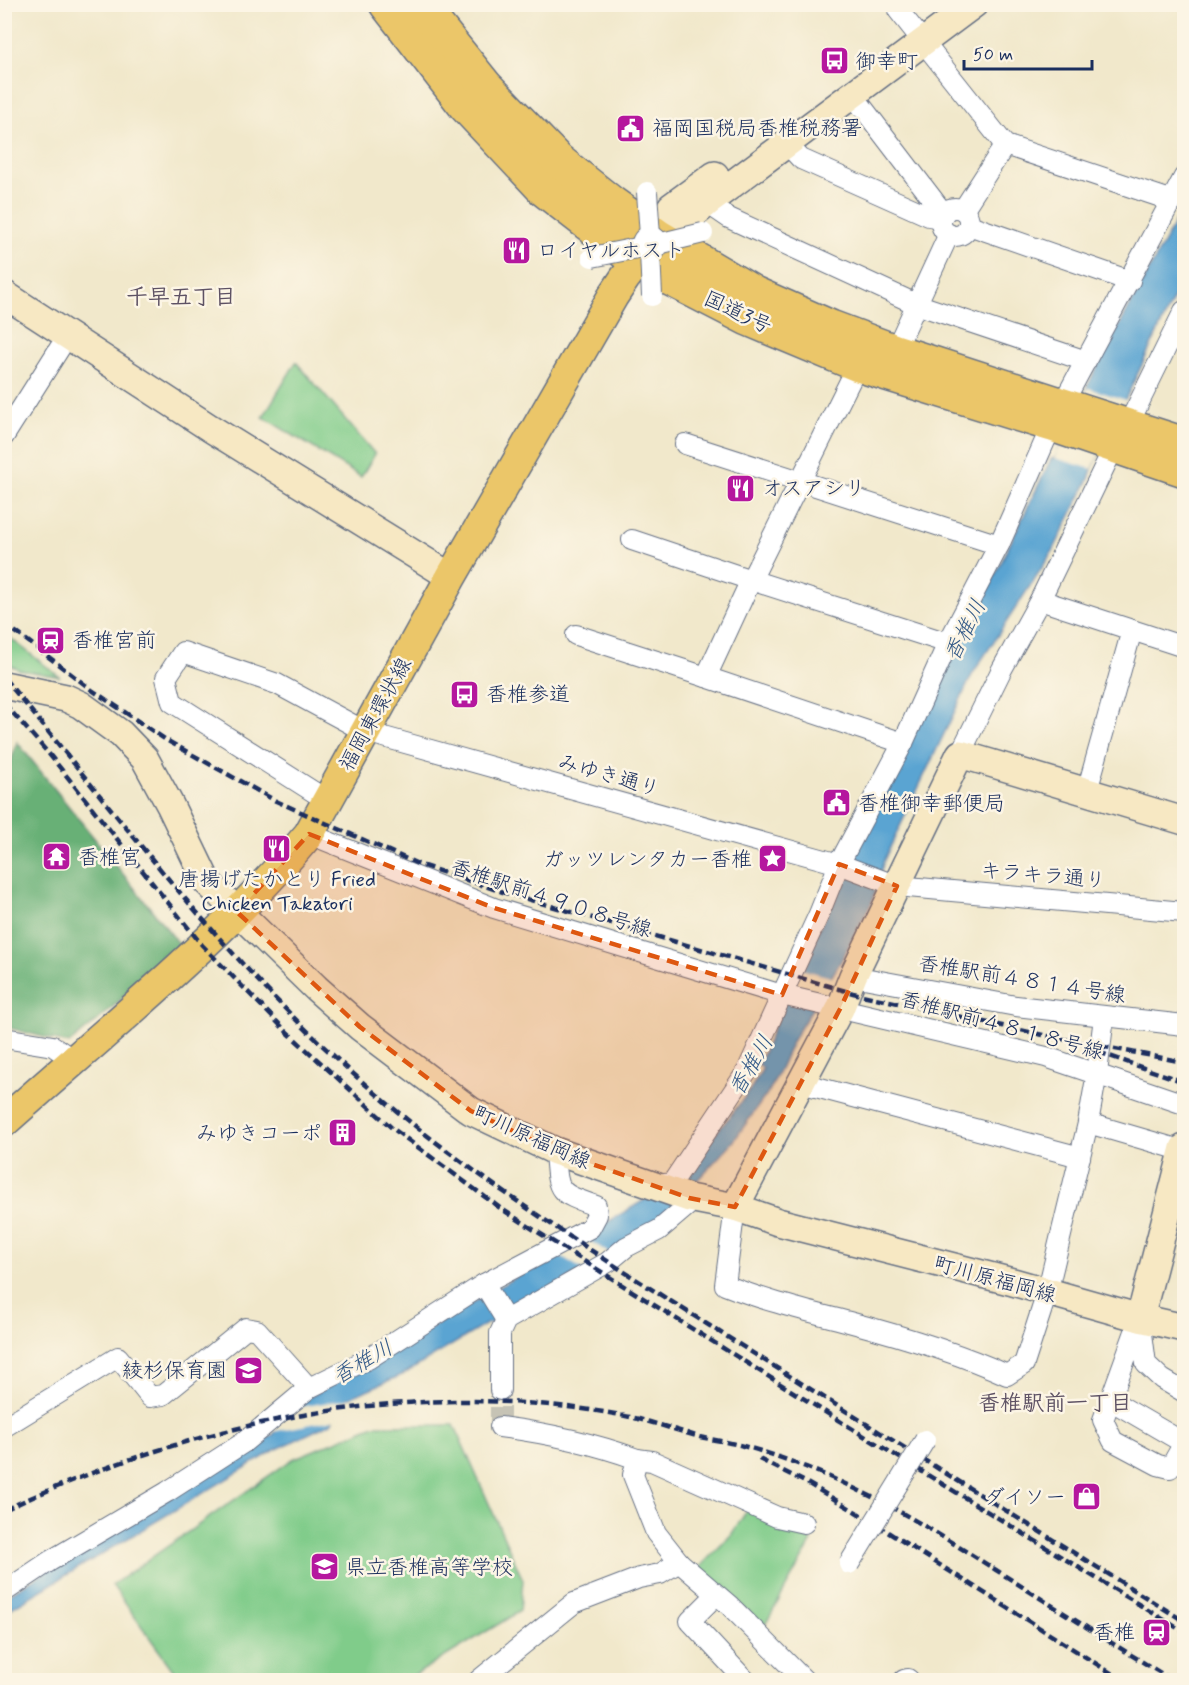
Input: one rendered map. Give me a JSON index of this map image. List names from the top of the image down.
{
  "streets": {
    "highway": ["国道3号"],
    "main road": ["福岡東環状線"],
    "street": [
      "みゆき通り",
      "キラキラ通り",
      "香椎駅前４９０８号線",
      "香椎駅前４８１４号線",
      "香椎駅前４８１８号線",
      "町川原福岡線"
    ]
  },
  "crossings": [
    ["国道3号", "福岡東環状線"],
    ["福岡東環状線", "みゆき通り"],
    ["福岡東環状線", "香椎駅前４９０８号線"],
    ["福岡東環状線", "町川原福岡線"],
    ["みゆき通り", "キラキラ通り"],
    ["香椎駅前４９０８号線", "香椎駅前４８１８号線"]
  ],
  "districts": ["千早五丁目", "香椎駅前一丁目"],
  "water": ["香椎川"],
  "places": {
    "bus stop": ["御幸町", "香椎参道"],
    "public building": ["福岡国税局香椎税務署", "香椎御幸郵便局"],
    "restaurant": ["ロイヤルホスト", "オスアシリ", "唐揚げたかとり Fried Chicken Takatori"],
    "station": ["香椎宮前", "香椎"],
    "temple": ["香椎宮"],
    "place": ["ガッツレンタカー香椎"],
    "building": ["みゆきコーポ"],
    "school or university": ["綾杉保育園", "県立香椎高等学校"],
    "shop": ["ダイソー"]
  },
  "scale_bar": "50 m"
}
